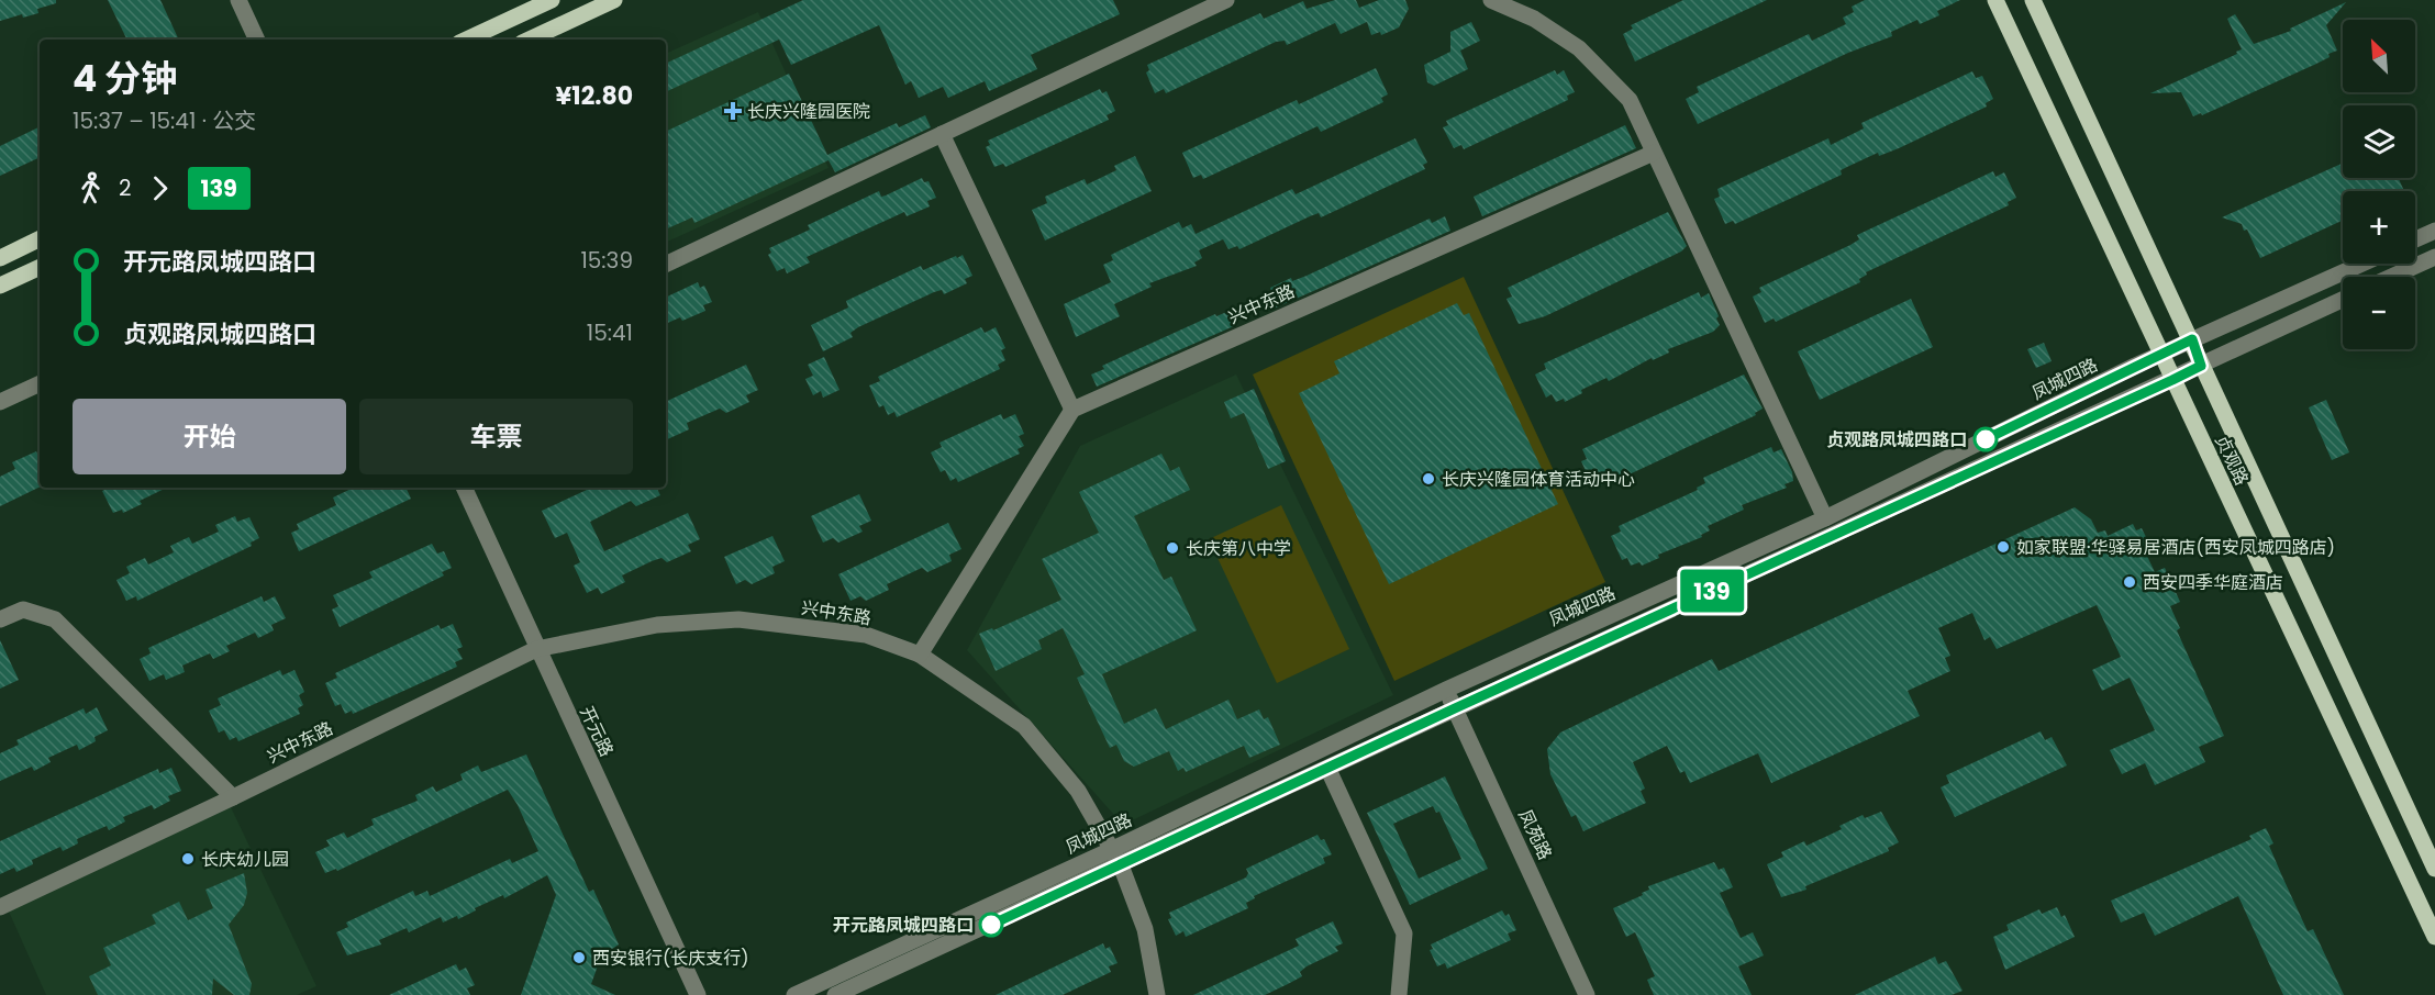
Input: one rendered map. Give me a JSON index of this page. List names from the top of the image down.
{
  "streets": {
    "main road": ["贞观路"],
    "street": [
      "兴中东路",
      "凤城四路",
      "开元路",
      "凤苑路"
    ]
  },
  "crossings": [
    ["兴中东路", "凤城四路"],
    ["兴中东路", "开元路"],
    ["凤城四路", "贞观路"],
    ["凤城四路", "凤苑路"]
  ],
  "places": {
    "health": ["长庆兴隆园医院"],
    "other": [
      "贞观路凤城四路口",
      "长庆兴隆园体育活动中心",
      "如家联盟·华驿易居酒店(西安凤城四路店)",
      "长庆第八中学",
      "西安四季华庭酒店",
      "长庆幼儿园",
      "开元路凤城四路口",
      "西安银行(长庆支行)"
    ]
  },
  "lines": ["bus line 139"],
  "north": "top left",
  "page": {
    "on_map": "139",
    "map_buttons": ["+", "−"],
    "heading": ["4 分钟", "15:37 – 15:41 · 公交", "¥12.80"],
    "legs": ["2", "139"],
    "list": [
      {
        "name": "开元路凤城四路口",
        "value": "15:39"
      },
      {
        "name": "贞观路凤城四路口",
        "value": "15:41"
      }
    ],
    "buttons": ["开始", "车票"]
  }
}
